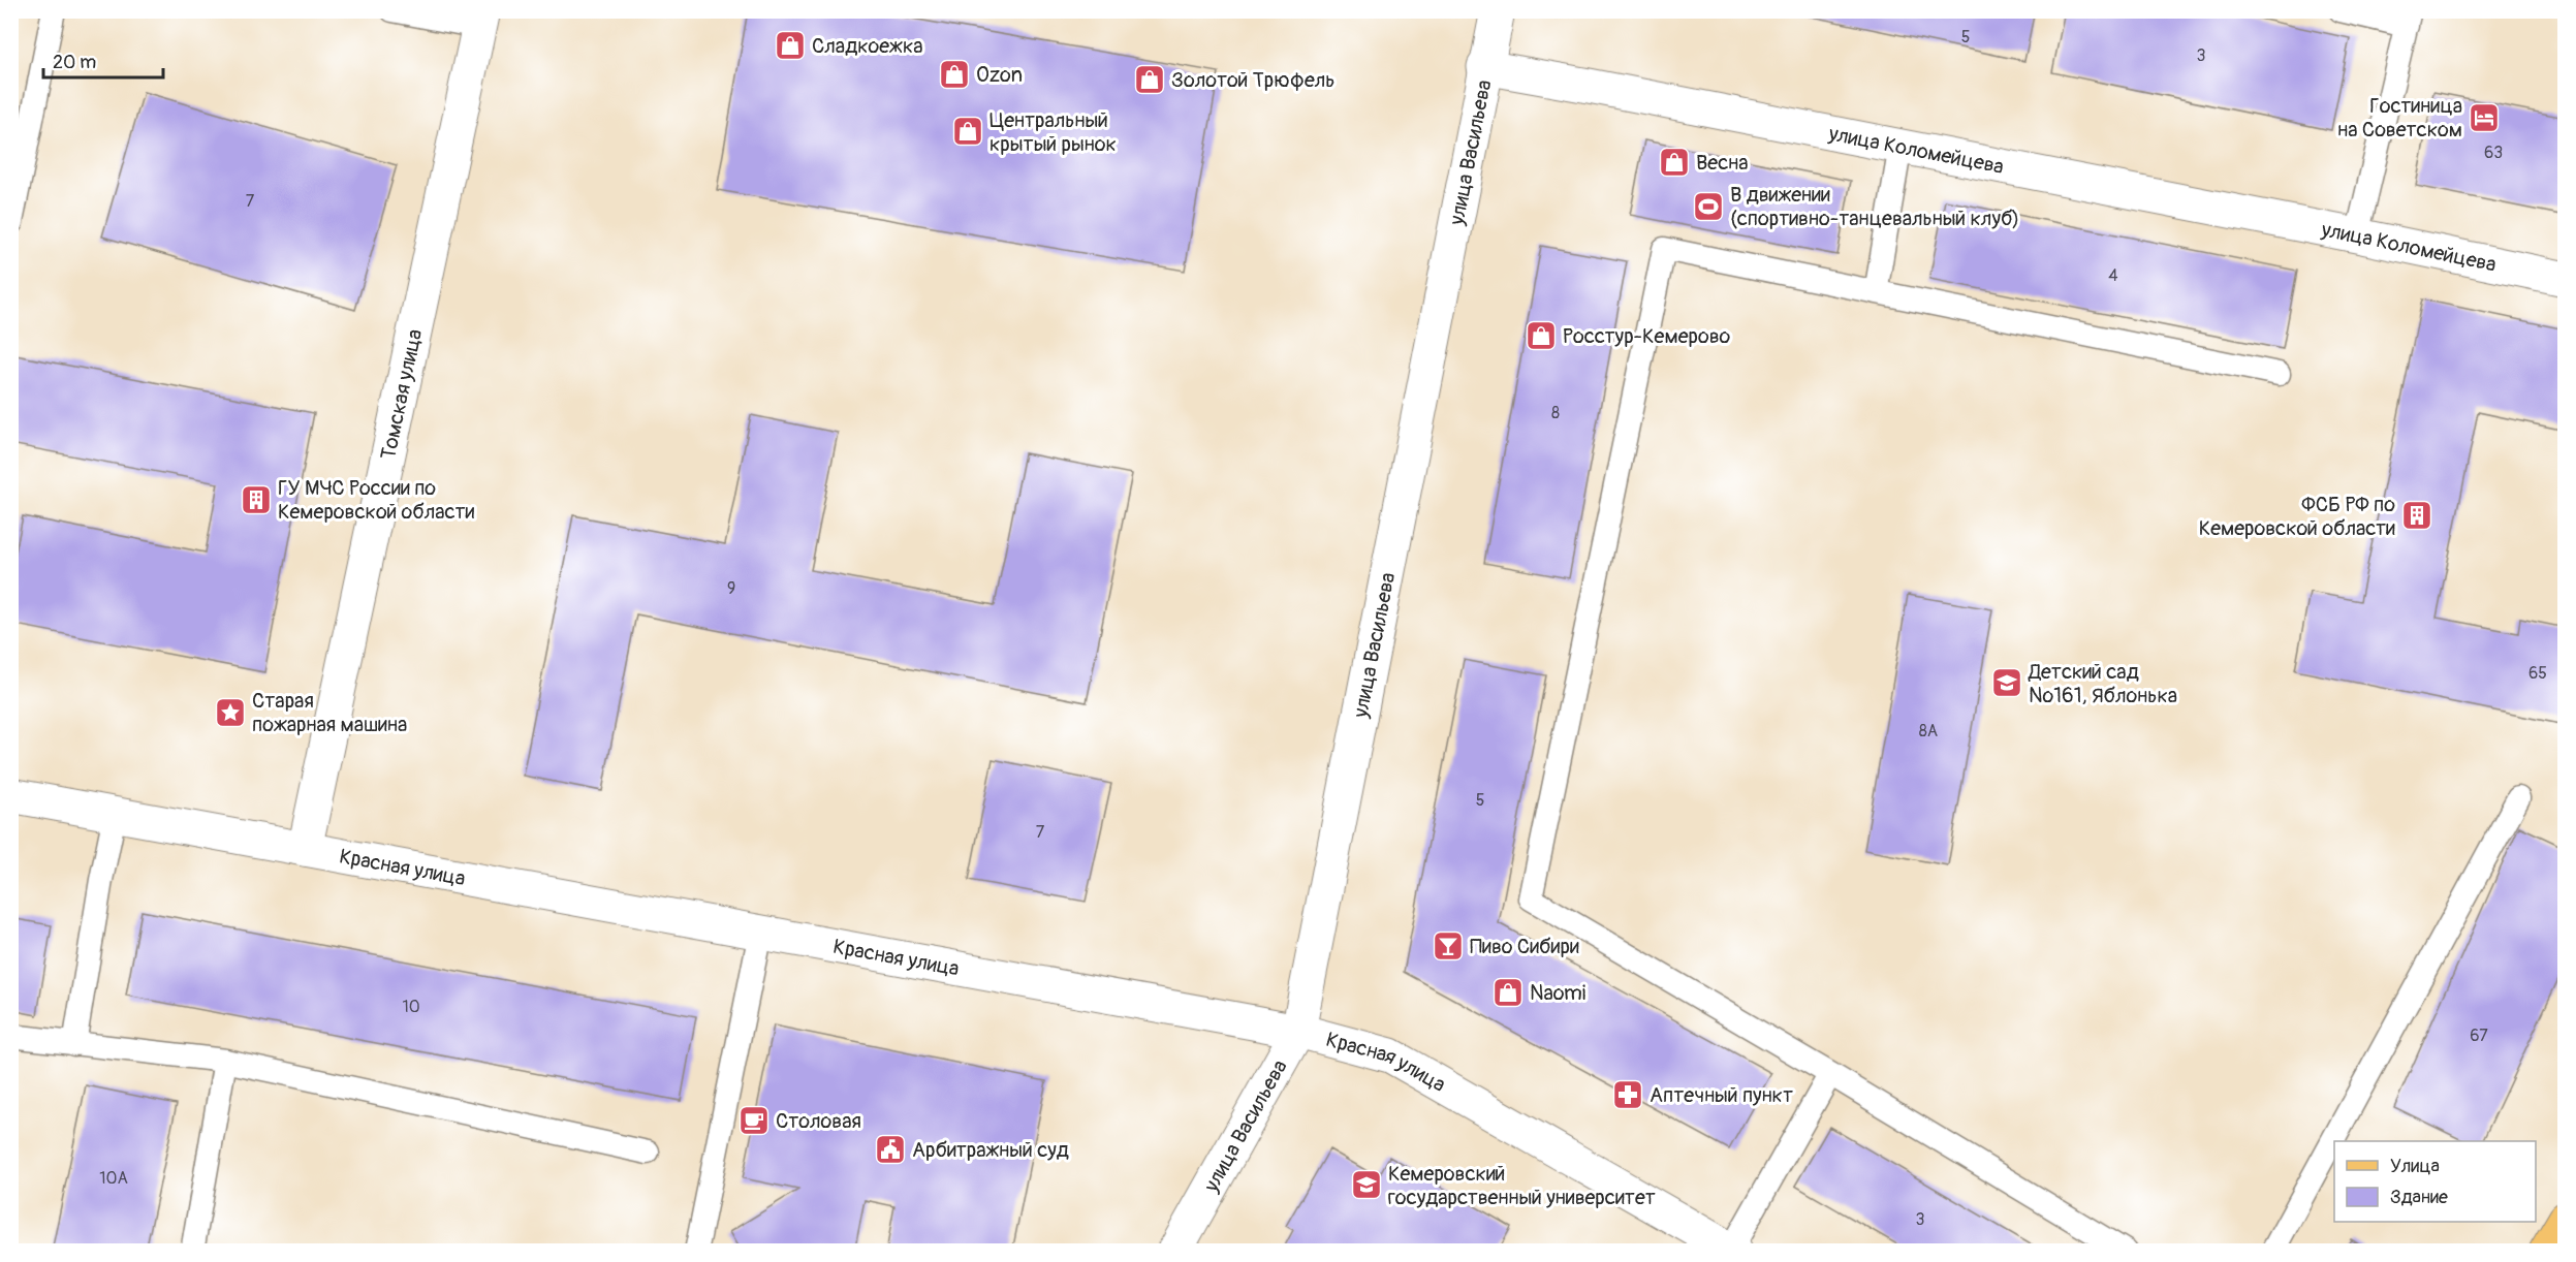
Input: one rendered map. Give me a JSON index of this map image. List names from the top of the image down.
{
  "streets": {
    "street": [
      "улица Коломейцева",
      "улица Васильева",
      "Томская улица",
      "Красная улица"
    ]
  },
  "crossings": [
    ["улица Коломейцева", "улица Васильева"],
    ["улица Васильева", "Красная улица"],
    ["Томская улица", "Красная улица"]
  ],
  "places": {
    "shop": [
      "Сладкоежка",
      "Ozon",
      "Золотой Трюфель",
      "Центральный крытый рынок",
      "Весна",
      "Росстур-Кемерово",
      "Naomi"
    ],
    "hotel": ["Гостиница на Советском"],
    "sports": ["В движении (спортивно-танцевальный клуб)"],
    "building": ["ГУ МЧС России по Кемеровской области", "ФСБ РФ по Кемеровской области"],
    "school or university": ["Детский сад №161, Яблонька", "Кемеровский государственный университет"],
    "place": ["Старая пожарная машина"],
    "bar": ["Пиво Сибири"],
    "pharmacy": ["Аптечный пункт"],
    "cafe": ["Столовая"],
    "public building": ["Арбитражный суд"]
  },
  "house_numbers": [
    "5",
    "3",
    "63",
    "7",
    "4",
    "8",
    "9",
    "65",
    "8А",
    "5",
    "7",
    "10",
    "67",
    "10А",
    "3"
  ],
  "legend": ["Улица", "Здание"],
  "scale_bar": "20 m"
}
